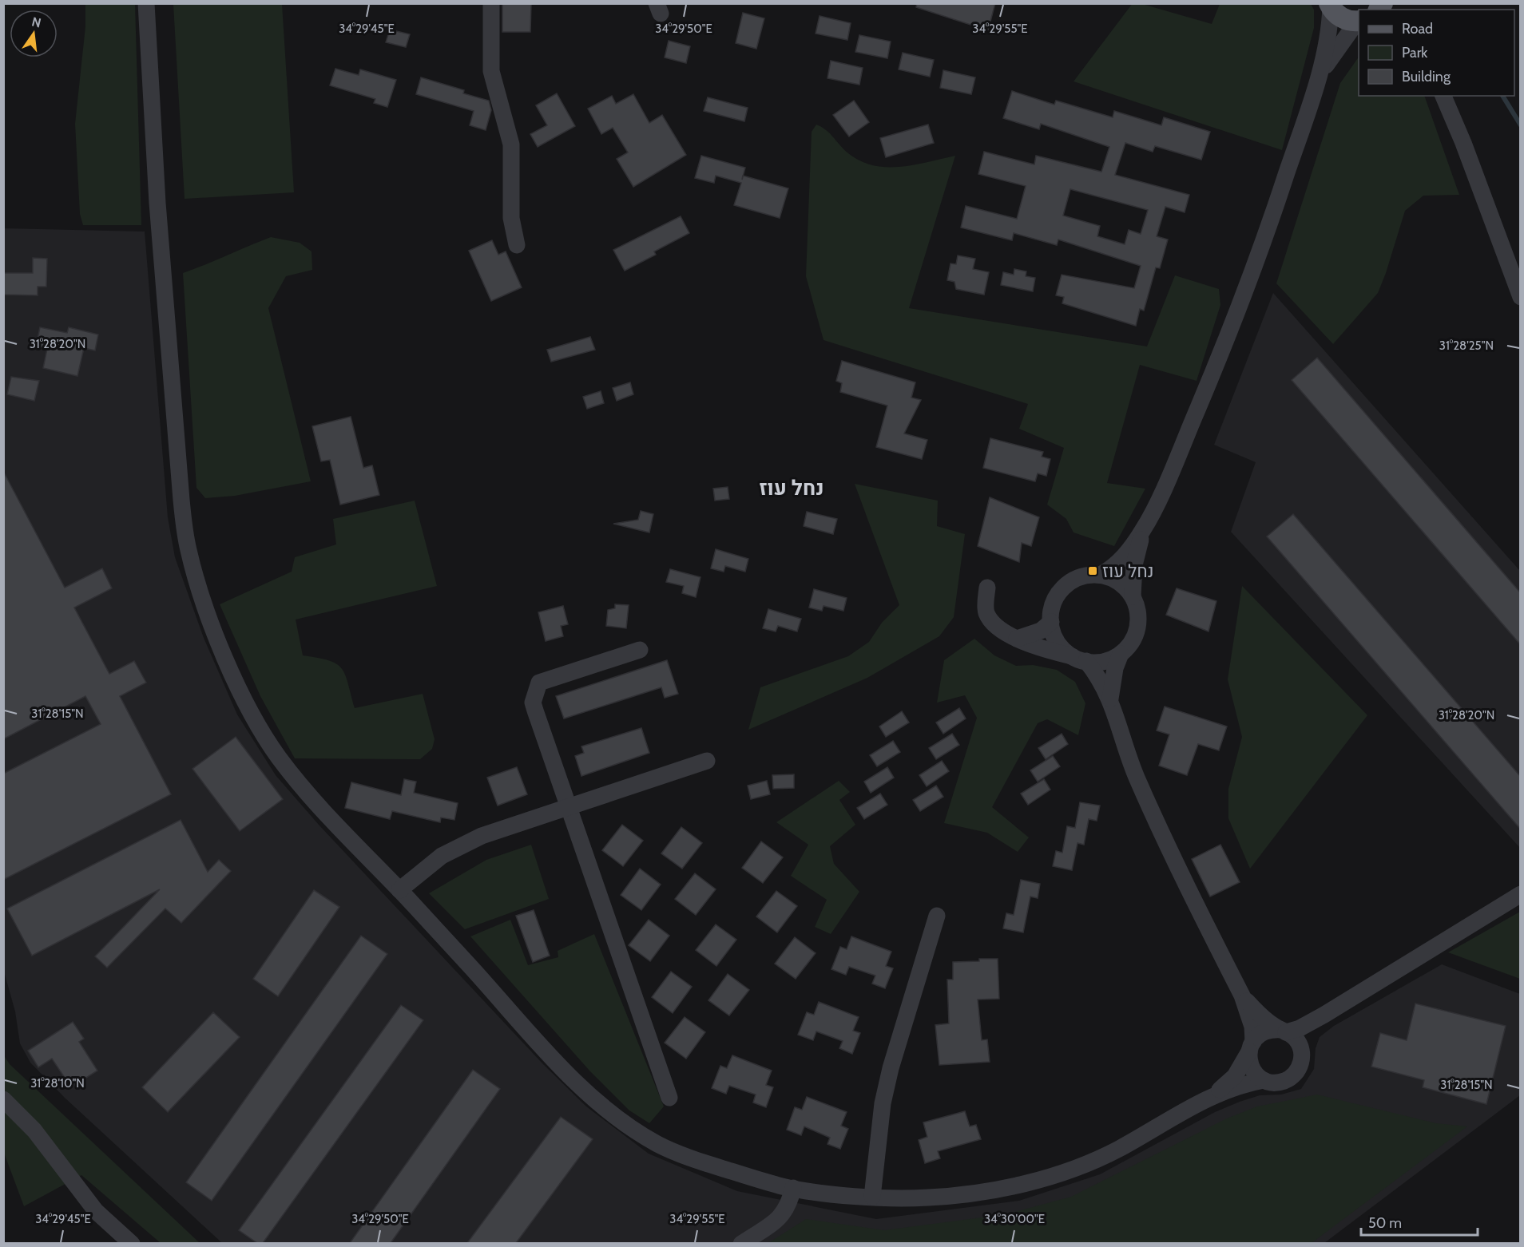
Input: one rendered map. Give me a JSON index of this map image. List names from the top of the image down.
{
  "districts": ["נחל עוז"],
  "places": {
    "transit": ["נחל עוז"]
  },
  "legend": ["Road", "Park", "Building"],
  "scale_bar": "50 m",
  "north": "top",
  "coordinates": [
    "34°29'45\"E",
    "34°29'50\"E",
    "34°29'55\"E",
    "31°28'20\"N",
    "31°28'25\"N",
    "31°28'15\"N",
    "31°28'10\"N",
    "34°30'00\"E"
  ]
}
